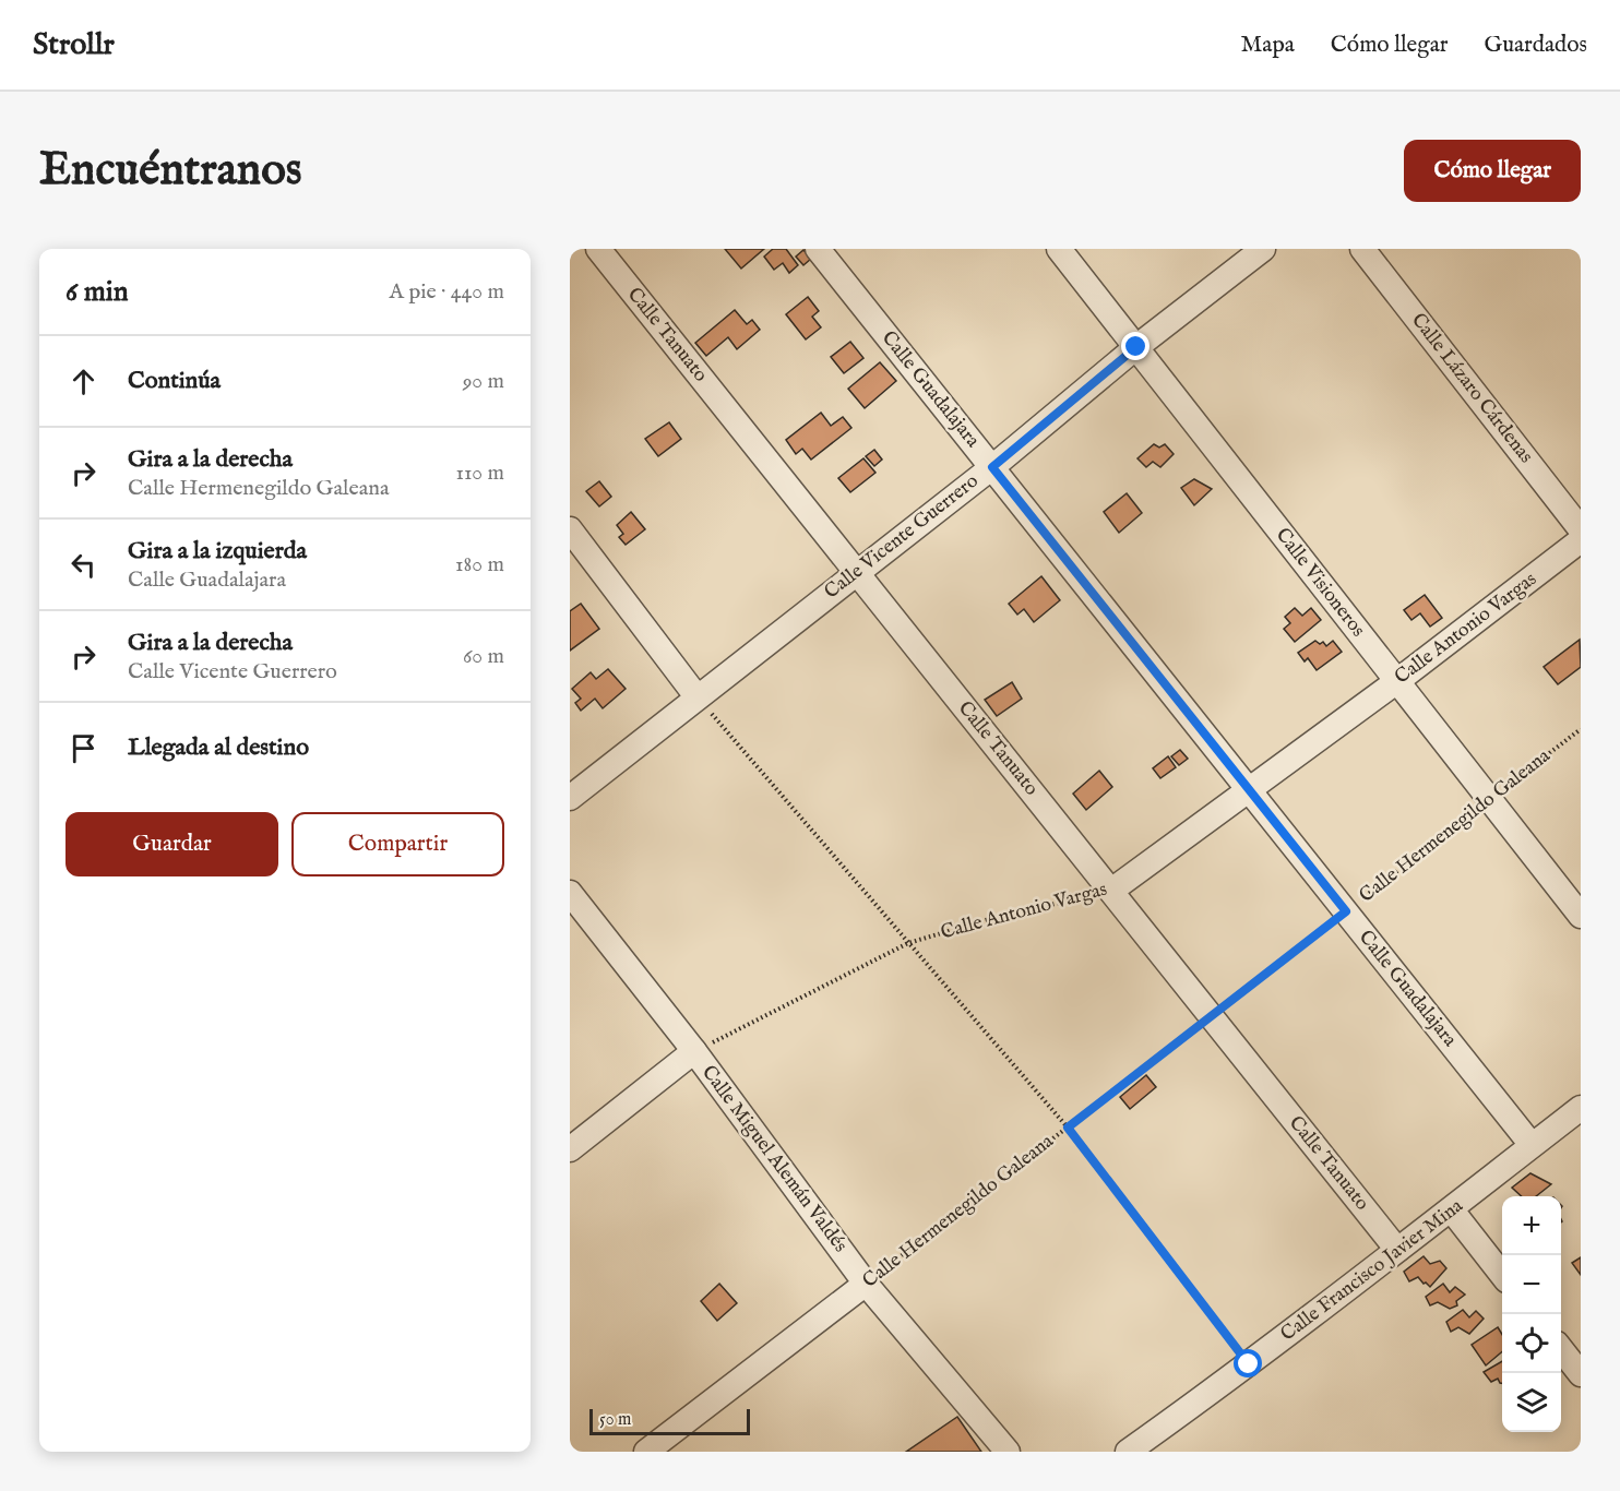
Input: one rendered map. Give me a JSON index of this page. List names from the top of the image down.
{
  "streets": {
    "street": [
      "Calle Tanuato",
      "Calle Lázaro Cárdenas",
      "Calle Guadalajara",
      "Calle Vicente Guerrero",
      "Calle Visioneros",
      "Calle Antonio Vargas",
      "Calle Hermenegildo Galeana",
      "Calle Miguel Alemán Valdés",
      "Calle Francisco Javier Mina"
    ]
  },
  "crossings": [
    ["Calle Tanuato", "Calle Vicente Guerrero"],
    ["Calle Tanuato", "Calle Antonio Vargas"],
    ["Calle Tanuato", "Calle Hermenegildo Galeana"],
    ["Calle Tanuato", "Calle Francisco Javier Mina"],
    ["Calle Guadalajara", "Calle Vicente Guerrero"],
    ["Calle Guadalajara", "Calle Antonio Vargas"],
    ["Calle Guadalajara", "Calle Hermenegildo Galeana"],
    ["Calle Guadalajara", "Calle Francisco Javier Mina"],
    ["Calle Vicente Guerrero", "Calle Visioneros"],
    ["Calle Visioneros", "Calle Antonio Vargas"],
    ["Calle Visioneros", "Calle Hermenegildo Galeana"],
    ["Calle Antonio Vargas", "Calle Miguel Alemán Valdés"],
    ["Calle Hermenegildo Galeana", "Calle Miguel Alemán Valdés"]
  ],
  "scale_bar": "50 m",
  "page": {
    "header": "Strollr",
    "nav": ["Mapa", "Cómo llegar", "Guardados"],
    "buttons": [
      "Cómo llegar",
      ["Guardar", "Compartir"]
    ],
    "title": "Encuéntranos",
    "heading": ["6 min", "A pie · 440 m"],
    "list": [
      ["Continúa", "90 m"],
      ["Gira a la derecha", "Calle Hermenegildo Galeana", "110 m"],
      ["Gira a la izquierda", "Calle Guadalajara", "180 m"],
      ["Gira a la derecha", "Calle Vicente Guerrero", "60 m"],
      "Llegada al destino"
    ],
    "map_buttons": ["+", "−"],
    "scale": "50 m"
  }
}
